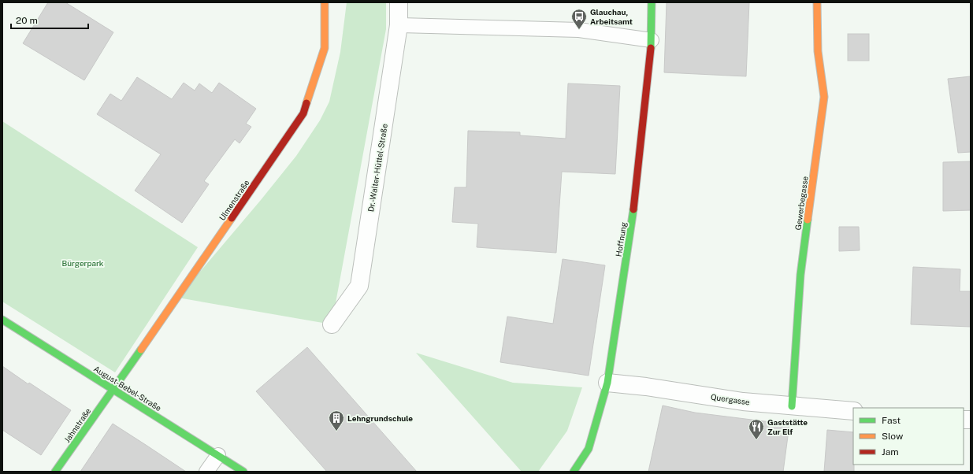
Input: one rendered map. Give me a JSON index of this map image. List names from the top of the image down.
{
  "streets": {
    "street": [
      "Dr.-Walter-Hüttel-Straße",
      "Ulmenstraße",
      "Gewerbegasse",
      "Hoffnung",
      "August-Bebel-Straße",
      "Quergasse",
      "Jahnstraße"
    ]
  },
  "crossings": [
    ["Ulmenstraße", "August-Bebel-Straße"],
    ["Ulmenstraße", "Jahnstraße"],
    ["Gewerbegasse", "Quergasse"],
    ["Hoffnung", "Quergasse"],
    ["August-Bebel-Straße", "Jahnstraße"]
  ],
  "parks": ["Bürgerpark"],
  "places": {
    "bus stop": ["Glauchau, Arbeitsamt"],
    "building": ["Lehngrundschule"],
    "restaurant": ["Gaststätte Zur Elf"]
  },
  "legend": ["Fast", "Slow", "Jam"],
  "scale_bar": "20 m"
}
